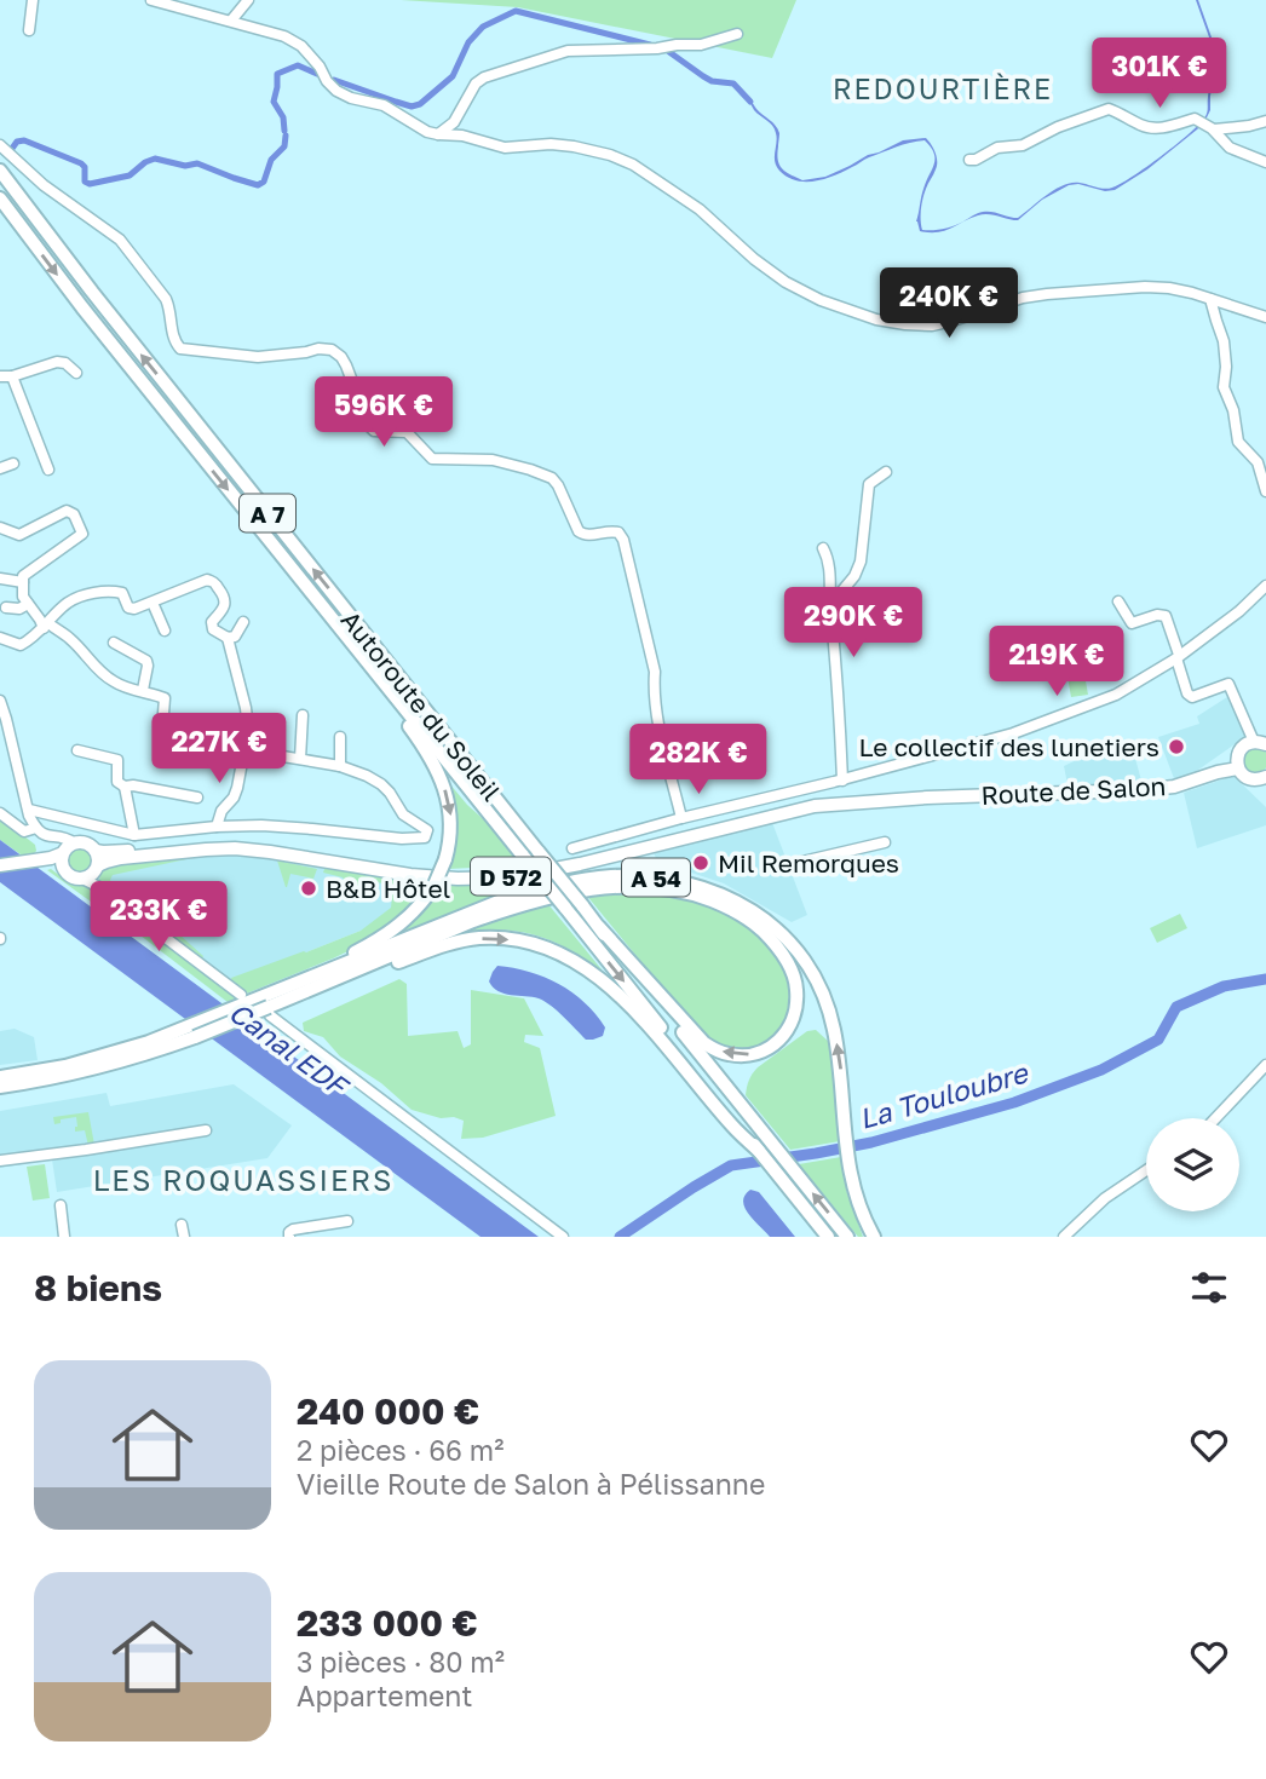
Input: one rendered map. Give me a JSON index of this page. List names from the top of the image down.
{
  "streets": {
    "highway": ["A 7", "Autoroute du Soleil", "A 54"],
    "main road": ["Route de Salon", "D 572"]
  },
  "crossings": [
    ["Autoroute du Soleil", "A 54"],
    ["Route de Salon", "D 572"]
  ],
  "districts": ["REDOURTIÈRE", "LES ROQUASSIERS"],
  "water": ["Canal EDF", "La Touloubre"],
  "places": ["Le collectif des lunetiers", "Mil Remorques", "B&B Hôtel"],
  "page": {
    "price": [
      "301K €",
      "240K €",
      "596K €",
      "290K €",
      "219K €",
      "227K €",
      "282K €",
      "233K €"
    ],
    "heading": "8 biens",
    "list": [
      {
        "name": "240 000 €",
        "note": "2 pièces · 66 m² · Vieille Route de Salon à Pélissanne"
      },
      {
        "name": "233 000 €",
        "note": "3 pièces · 80 m² · Appartement"
      }
    ]
  }
}
